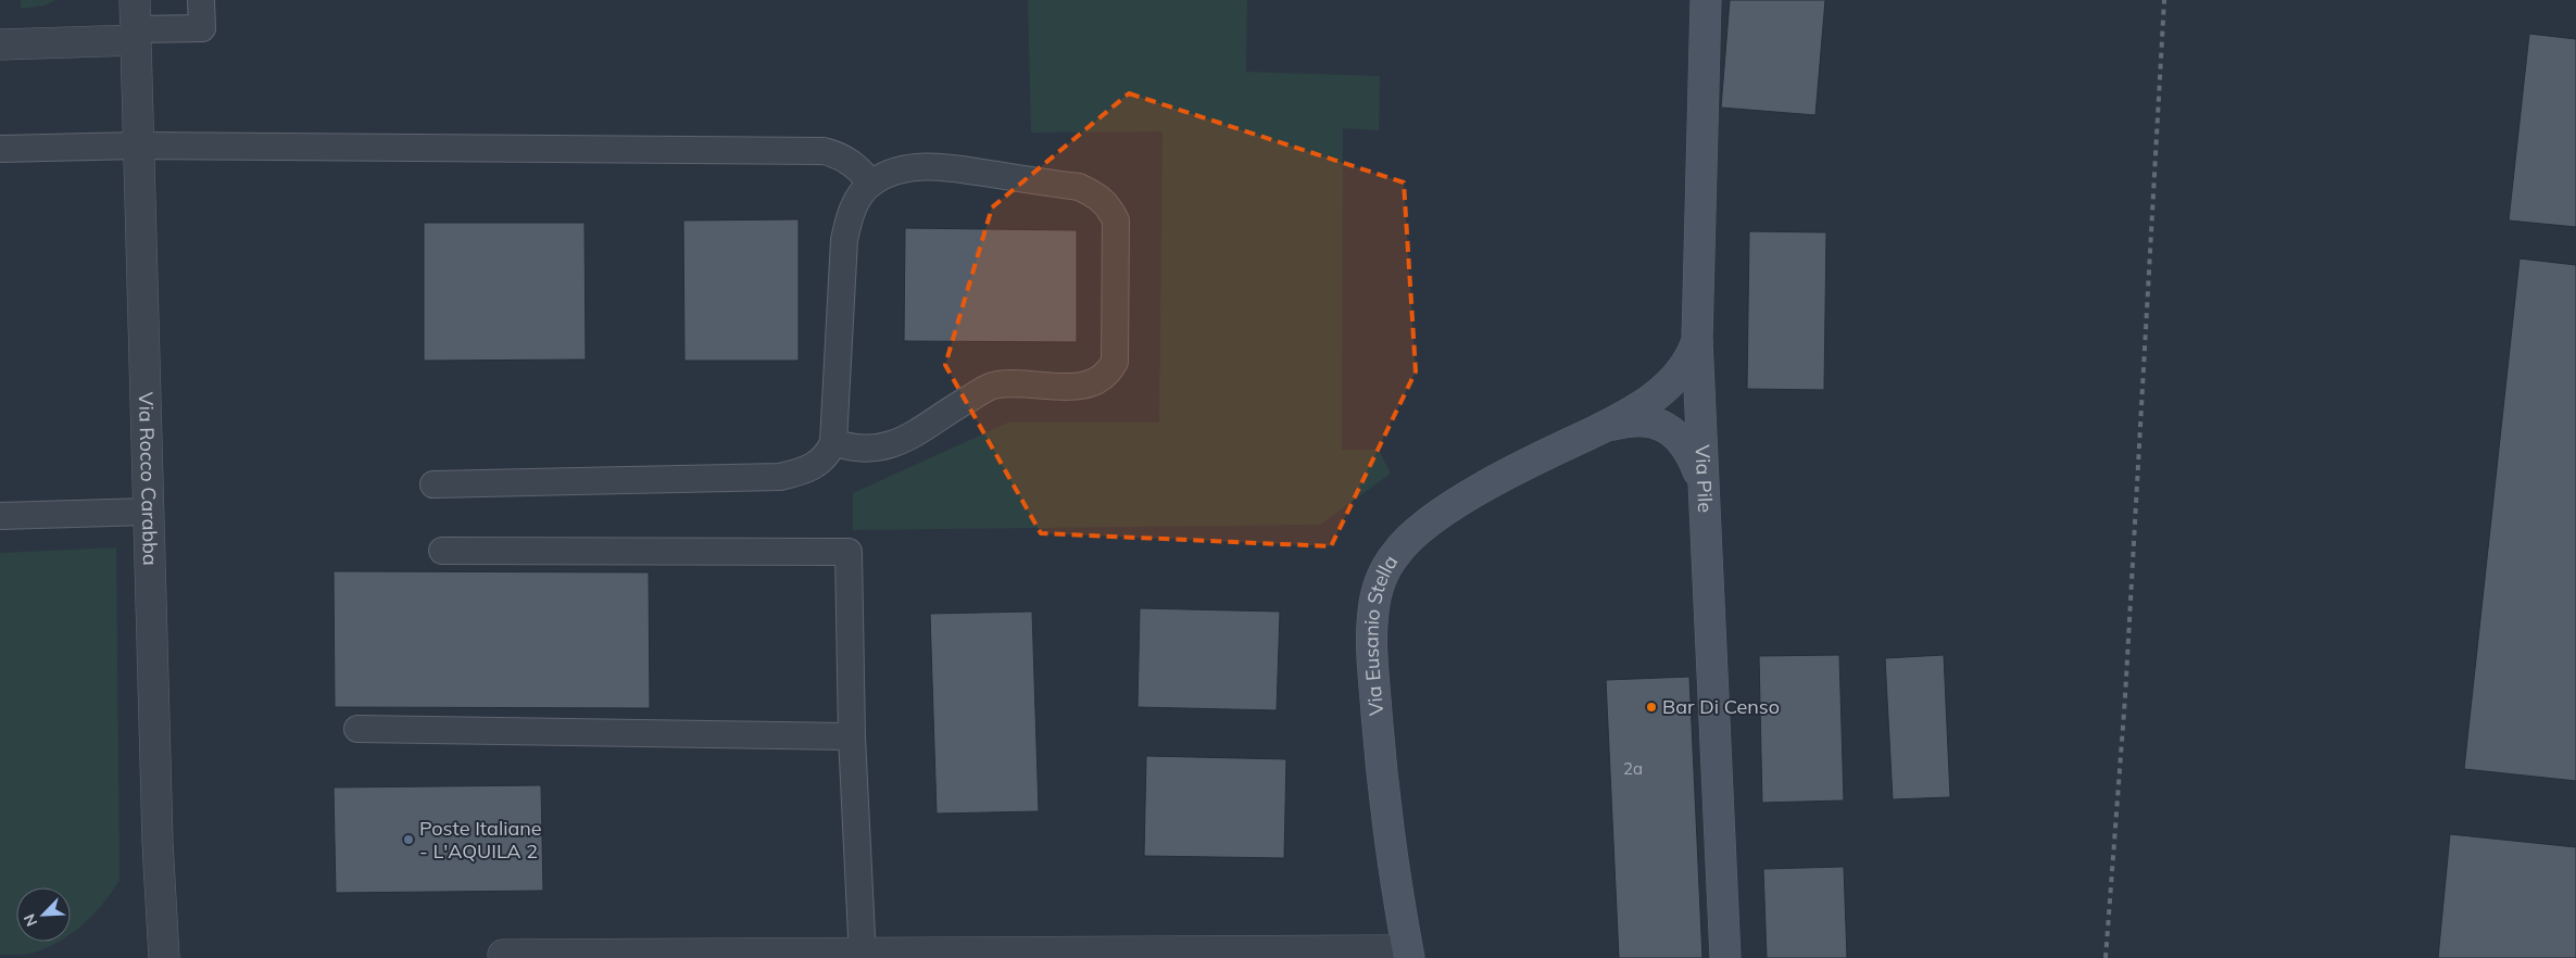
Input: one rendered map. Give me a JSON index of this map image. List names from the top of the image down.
{
  "streets": {
    "street": ["Via Rocco Carabba", "Via Pile", "Via Eusanio Stella"]
  },
  "crossings": [
    ["Via Pile", "Via Eusanio Stella"]
  ],
  "places": ["Bar Di Censo", "Poste Italiane - L'AQUILA 2"],
  "house_numbers": ["2a"],
  "north": "bottom left"
}
